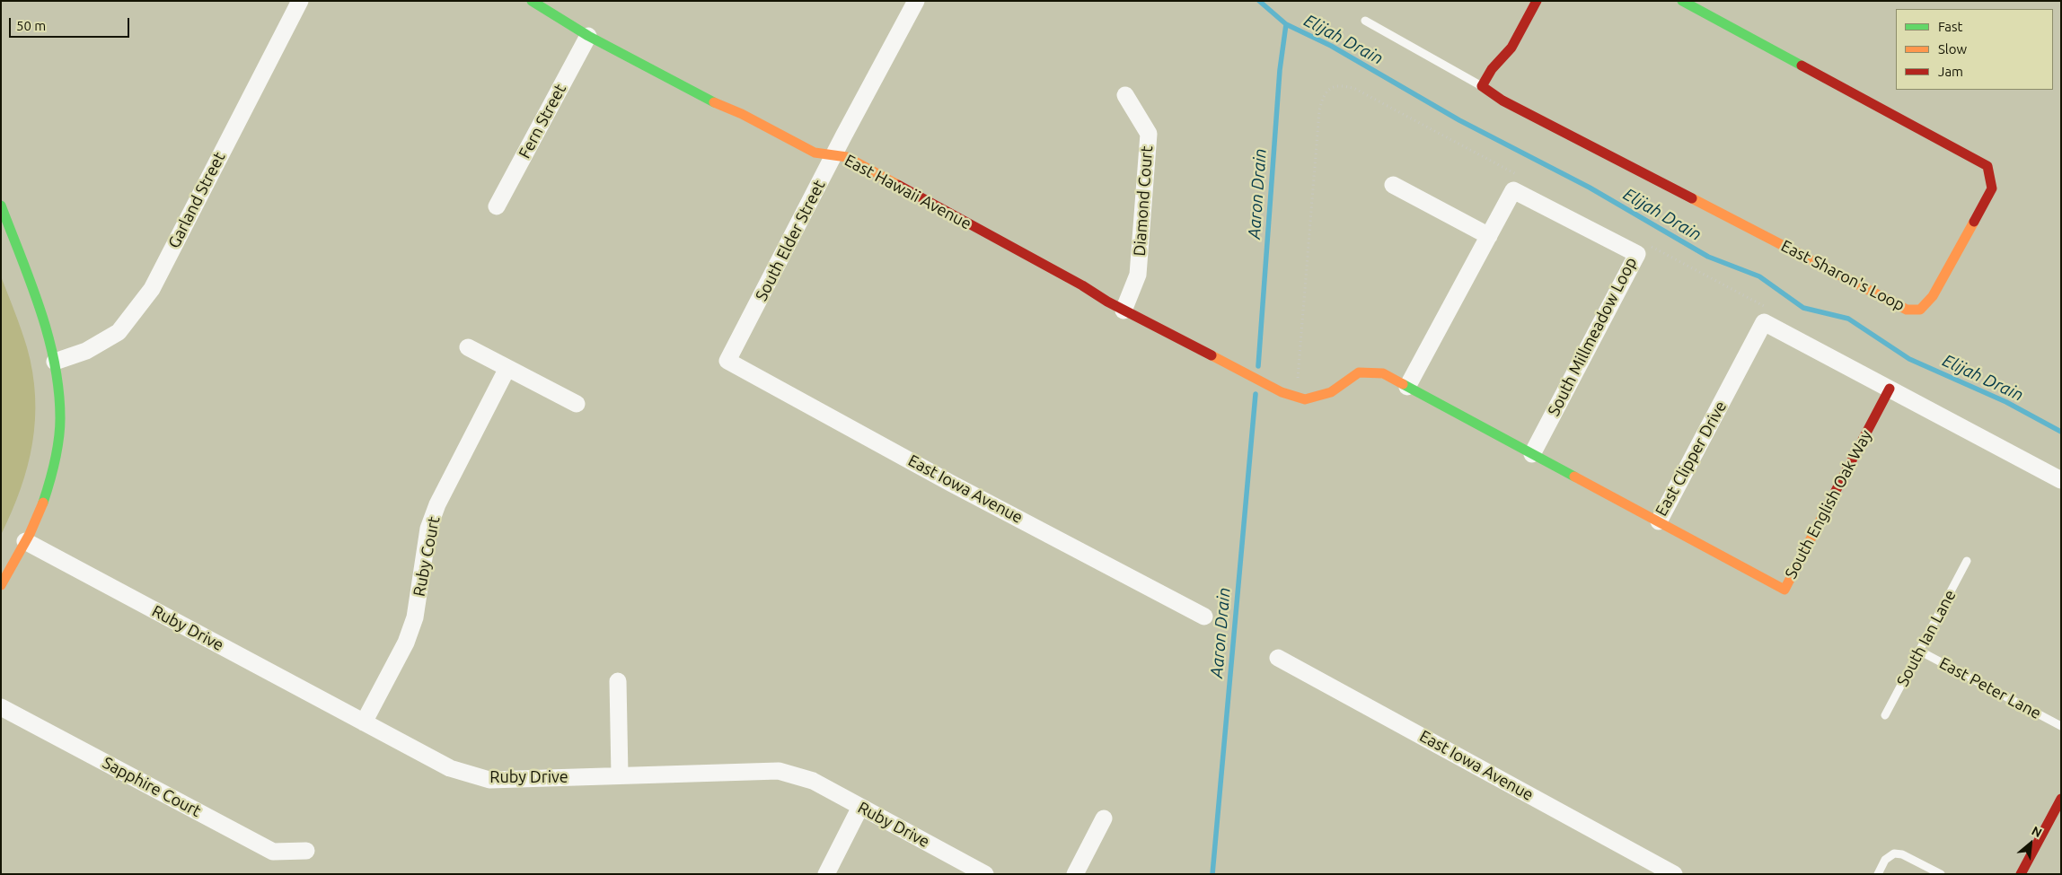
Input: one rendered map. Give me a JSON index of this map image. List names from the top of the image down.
{
  "streets": {
    "street": [
      "Fern Street",
      "East Hawaii Avenue",
      "Garland Street",
      "Diamond Court",
      "South Elder Street",
      "East Sharon's Loop",
      "South Millmeadow Loop",
      "East Clipper Drive",
      "East Iowa Avenue",
      "South English Oak Way",
      "Ruby Court",
      "Ruby Drive",
      "Sapphire Court"
    ],
    "lane": ["South Ian Lane", "East Peter Lane"]
  },
  "crossings": [
    ["Fern Street", "East Hawaii Avenue"],
    ["East Hawaii Avenue", "Diamond Court"],
    ["East Hawaii Avenue", "South Elder Street"],
    ["East Hawaii Avenue", "East Clipper Drive"],
    ["South Elder Street", "East Iowa Avenue"],
    ["South Millmeadow Loop", "East Clipper Drive"],
    ["East Clipper Drive", "South English Oak Way"],
    ["Ruby Court", "Ruby Drive"],
    ["South Ian Lane", "East Peter Lane"]
  ],
  "water": ["Elijah Drain", "Aaron Drain"],
  "legend": ["Fast", "Slow", "Jam"],
  "scale_bar": "50 m",
  "north": "top right"
}
